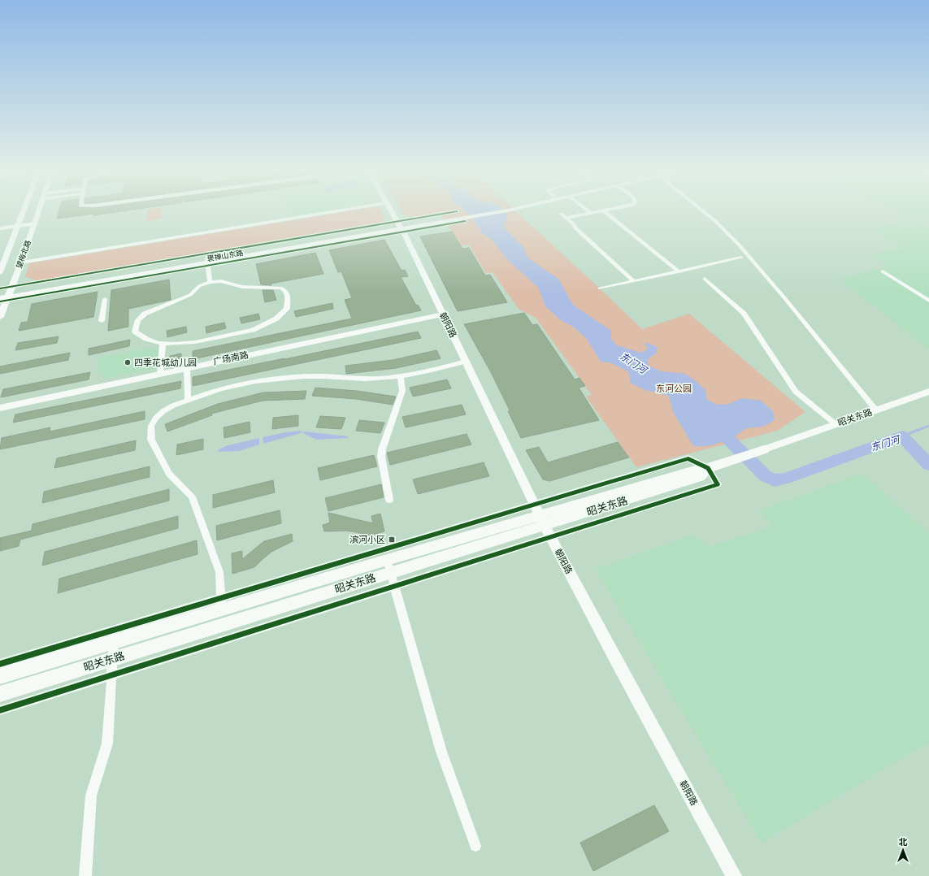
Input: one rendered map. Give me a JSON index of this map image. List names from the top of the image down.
{
  "streets": {
    "main road": [
      "望梅北路",
      "褒禅山东路",
      "朝阳路",
      "昭关东路"
    ],
    "street": ["广场南路"]
  },
  "crossings": [
    ["望梅北路", "褒禅山东路"],
    ["褒禅山东路", "朝阳路"],
    ["朝阳路", "广场南路"],
    ["朝阳路", "昭关东路"]
  ],
  "water": ["东门河"],
  "parks": ["东河公园"],
  "places": {
    "other": ["四季花城幼儿园"],
    "transit": ["滨河小区"]
  },
  "north": "top"
}
